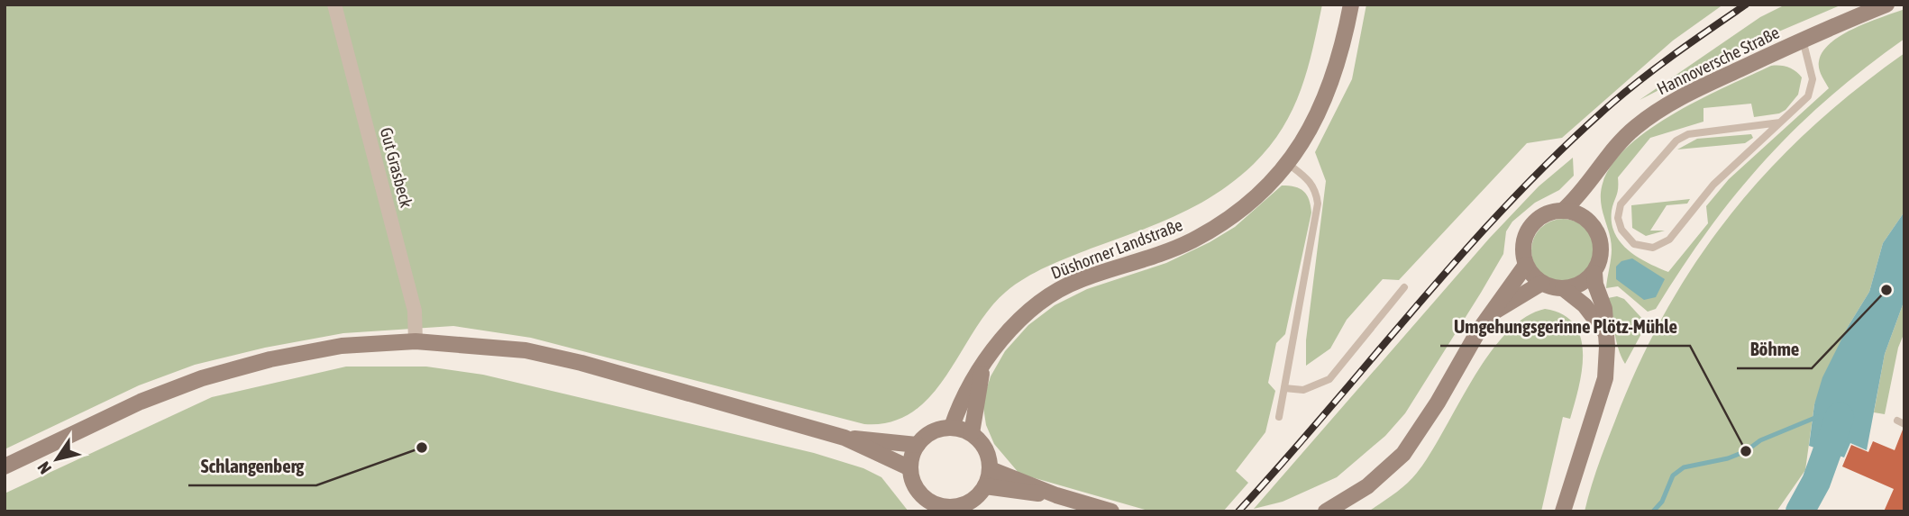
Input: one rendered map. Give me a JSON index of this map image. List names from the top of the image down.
{
  "streets": {
    "main road": ["Hannoversche Straße", "Düshorner Landstraße"],
    "street": ["Gut Grasbeck"]
  },
  "places": ["Böhme", "Schlangenberg", "Umgehungsgerinne Plötz-Mühle"],
  "north": "bottom left"
}
